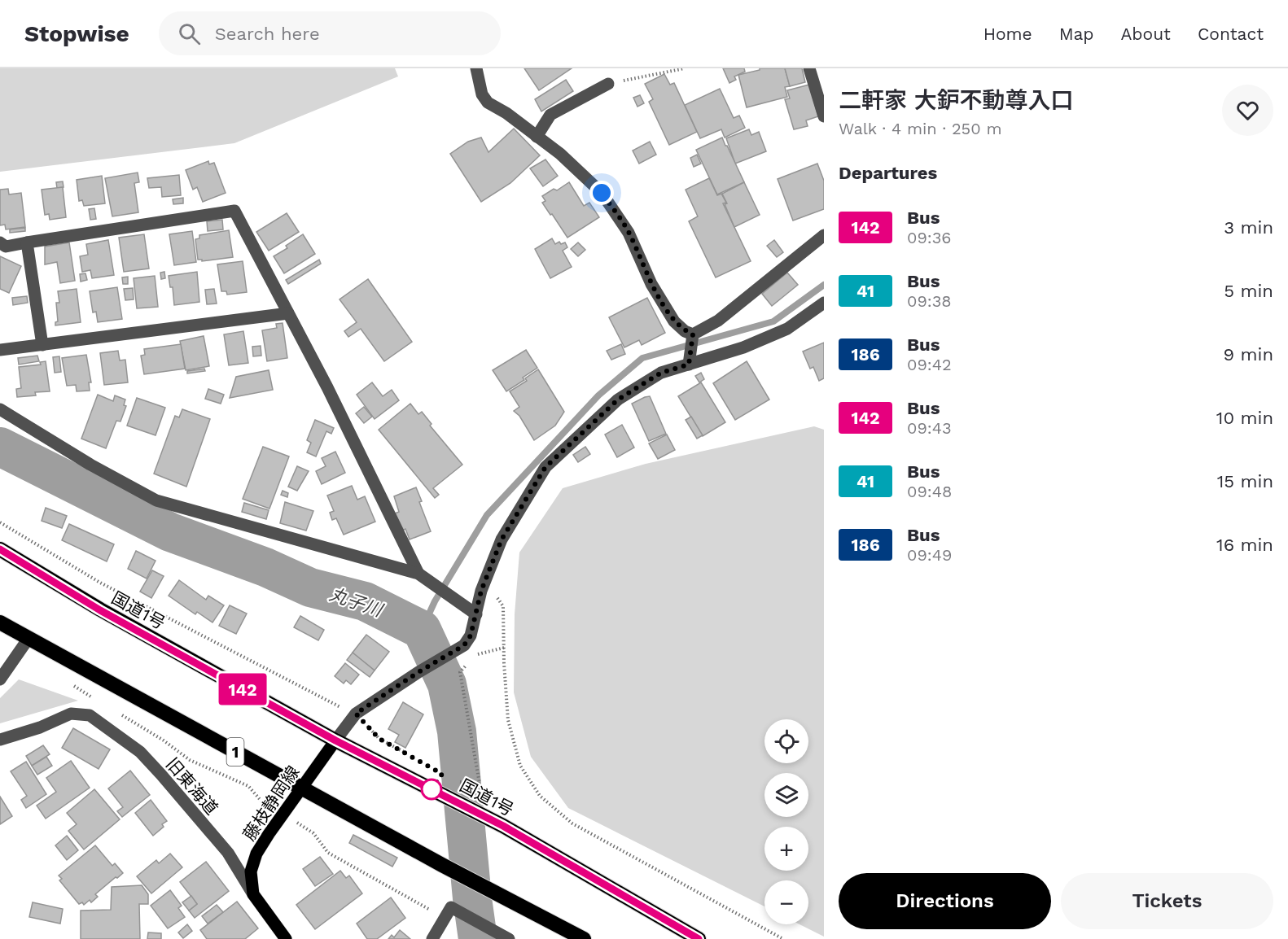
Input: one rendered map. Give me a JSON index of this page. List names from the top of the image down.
{
  "streets": {
    "highway": ["国道1号", "1"],
    "main road": ["藤枝静岡線"],
    "street": ["旧東海道"]
  },
  "crossings": [
    ["国道1号", "藤枝静岡線"],
    ["1", "藤枝静岡線"],
    ["旧東海道", "藤枝静岡線"]
  ],
  "water": ["丸子川"],
  "lines": ["bus line 142"],
  "page": {
    "header": "Stopwise",
    "search": "Search here",
    "nav": [
      "Home",
      "Map",
      "About",
      "Contact"
    ],
    "on_map": "142",
    "heading": [
      ["二軒家 大鈩不動尊入口", "Walk · 4 min · 250 m"],
      "Departures"
    ],
    "list": [
      {
        "mark": "142",
        "name": "Bus",
        "note": "09:36",
        "value": "3 min"
      },
      {
        "mark": "41",
        "name": "Bus",
        "note": "09:38",
        "value": "5 min"
      },
      {
        "mark": "186",
        "name": "Bus",
        "note": "09:42",
        "value": "9 min"
      },
      {
        "mark": "142",
        "name": "Bus",
        "note": "09:43",
        "value": "10 min"
      },
      {
        "mark": "41",
        "name": "Bus",
        "note": "09:48",
        "value": "15 min"
      },
      {
        "mark": "186",
        "name": "Bus",
        "note": "09:49",
        "value": "16 min"
      }
    ],
    "map_buttons": ["+", "−"],
    "buttons": ["Directions", "Tickets"]
  }
}
